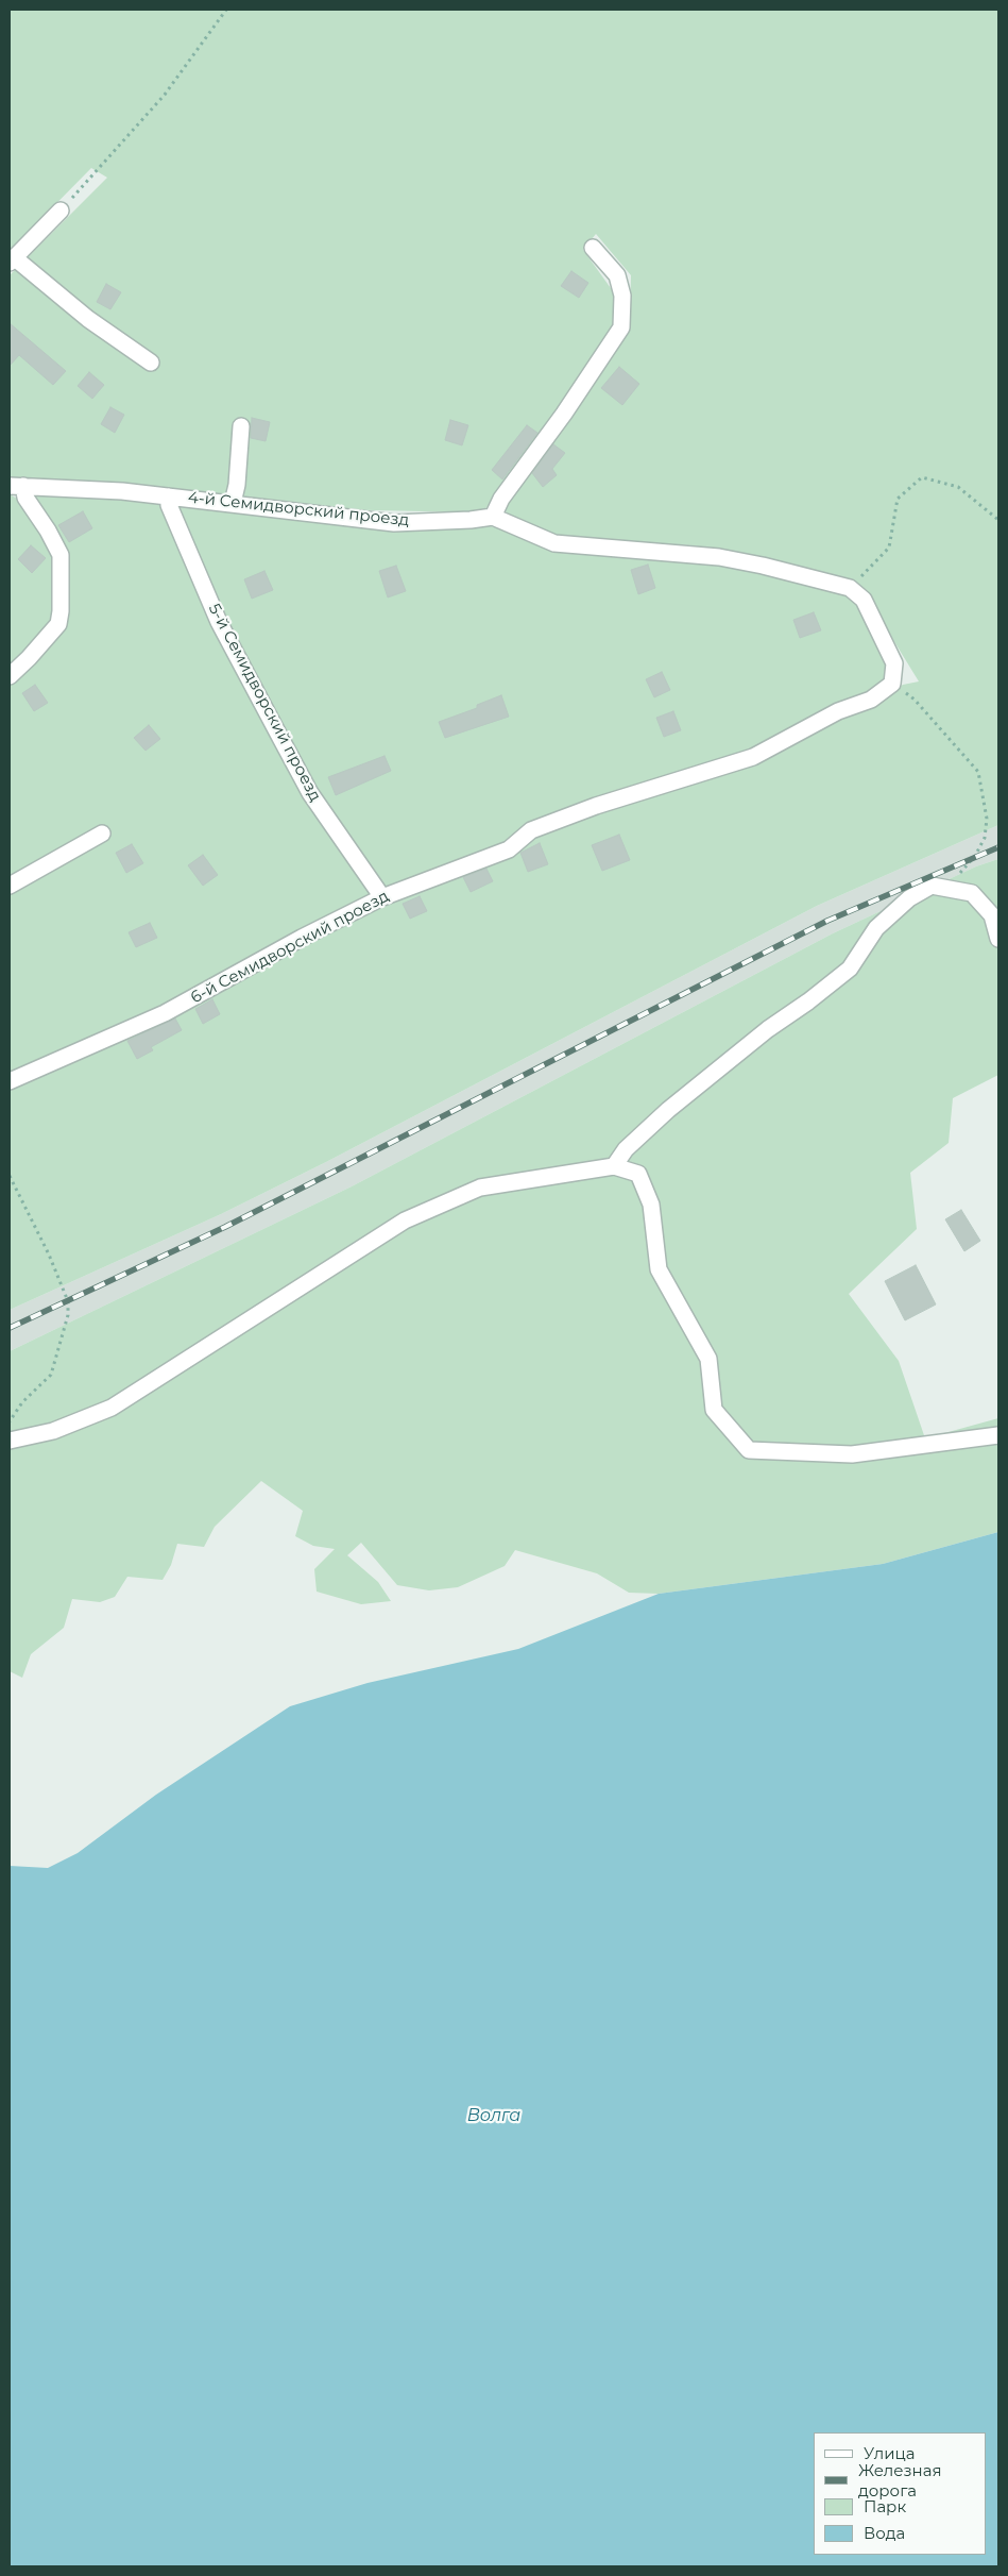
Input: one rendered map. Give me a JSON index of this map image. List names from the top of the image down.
{
  "streets": {
    "street": ["4-й Семидворский проезд", "5-й Семидворский проезд", "6-й Семидворский проезд"]
  },
  "crossings": [
    ["4-й Семидворский проезд", "5-й Семидворский проезд"],
    ["5-й Семидворский проезд", "6-й Семидворский проезд"]
  ],
  "water": ["Волга"],
  "legend": [
    "Улица",
    "Железная дорога",
    "Парк",
    "Вода"
  ]
}
